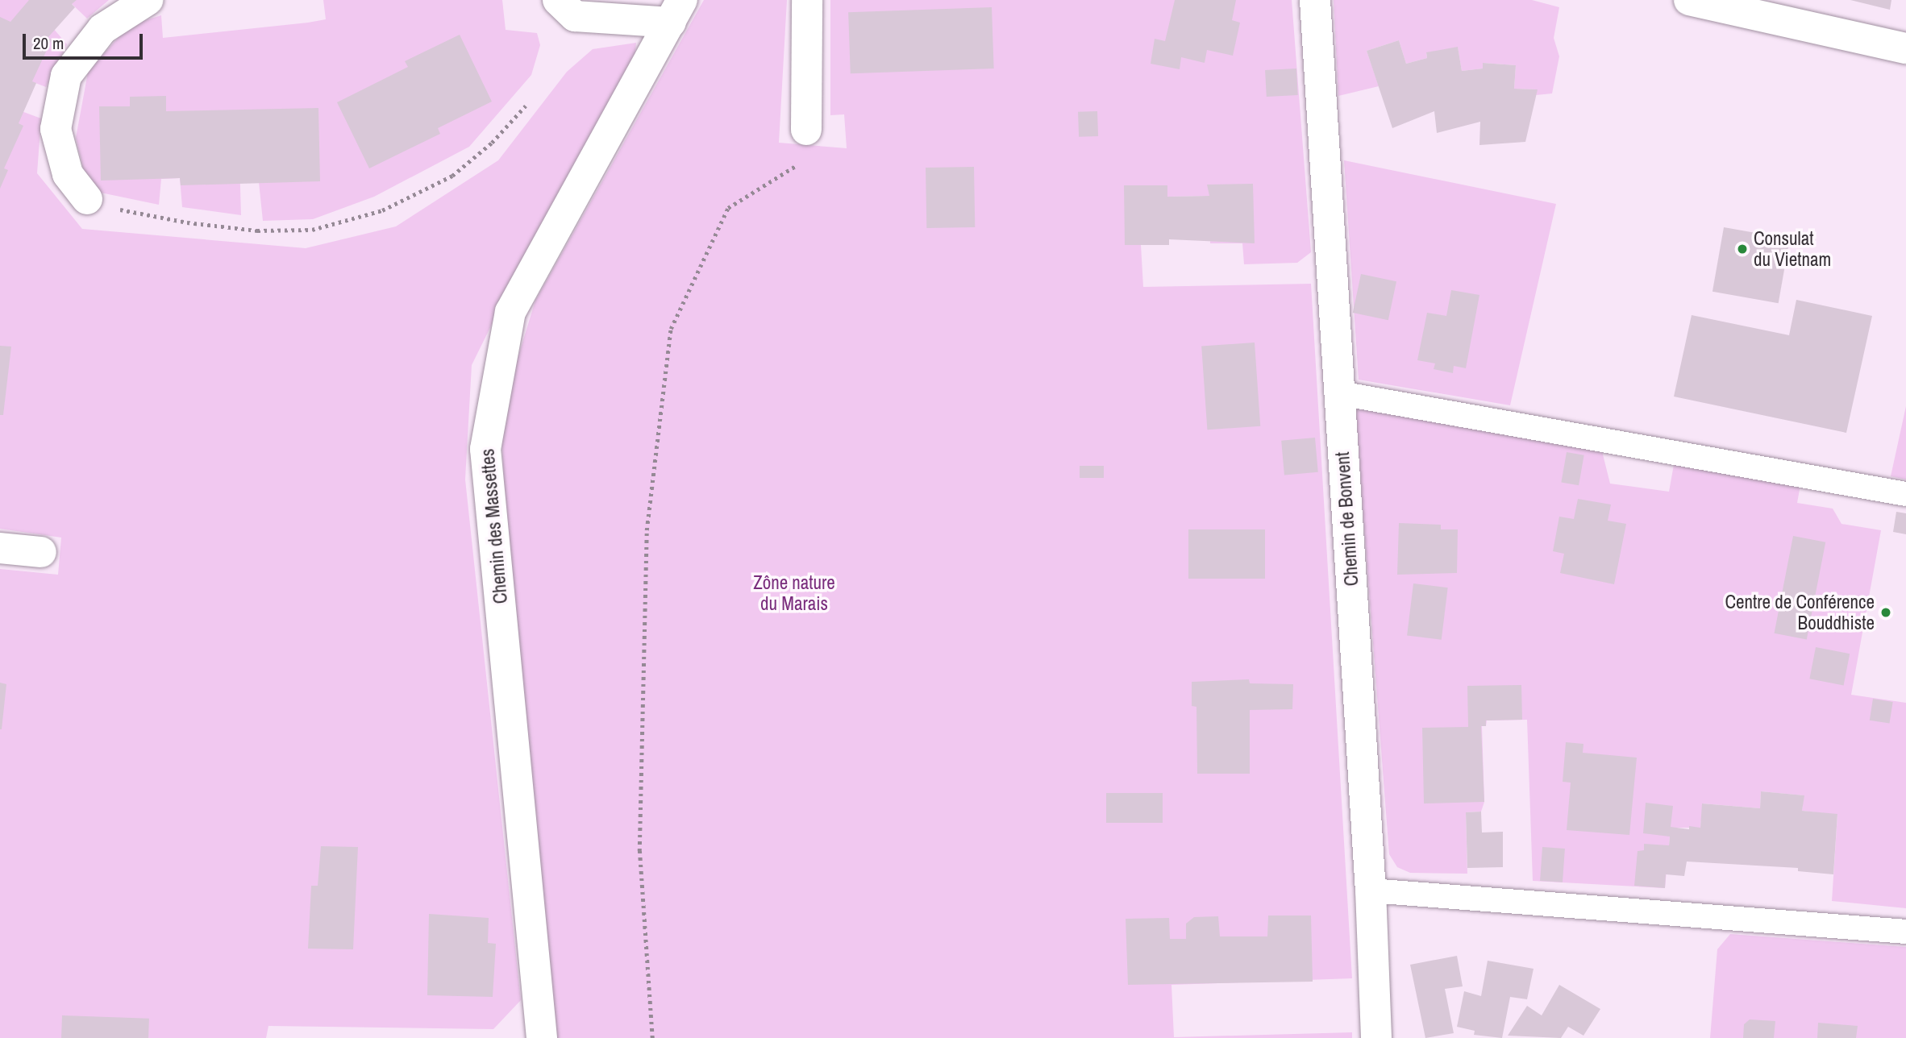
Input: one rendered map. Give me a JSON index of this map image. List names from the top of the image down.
{
  "streets": {
    "street": ["Chemin de Bonvent", "Chemin des Massettes"]
  },
  "parks": ["Zône nature du Marais"],
  "places": ["Consulat du Vietnam", "Centre de Conférence Bouddhiste"],
  "scale_bar": "20 m"
}
